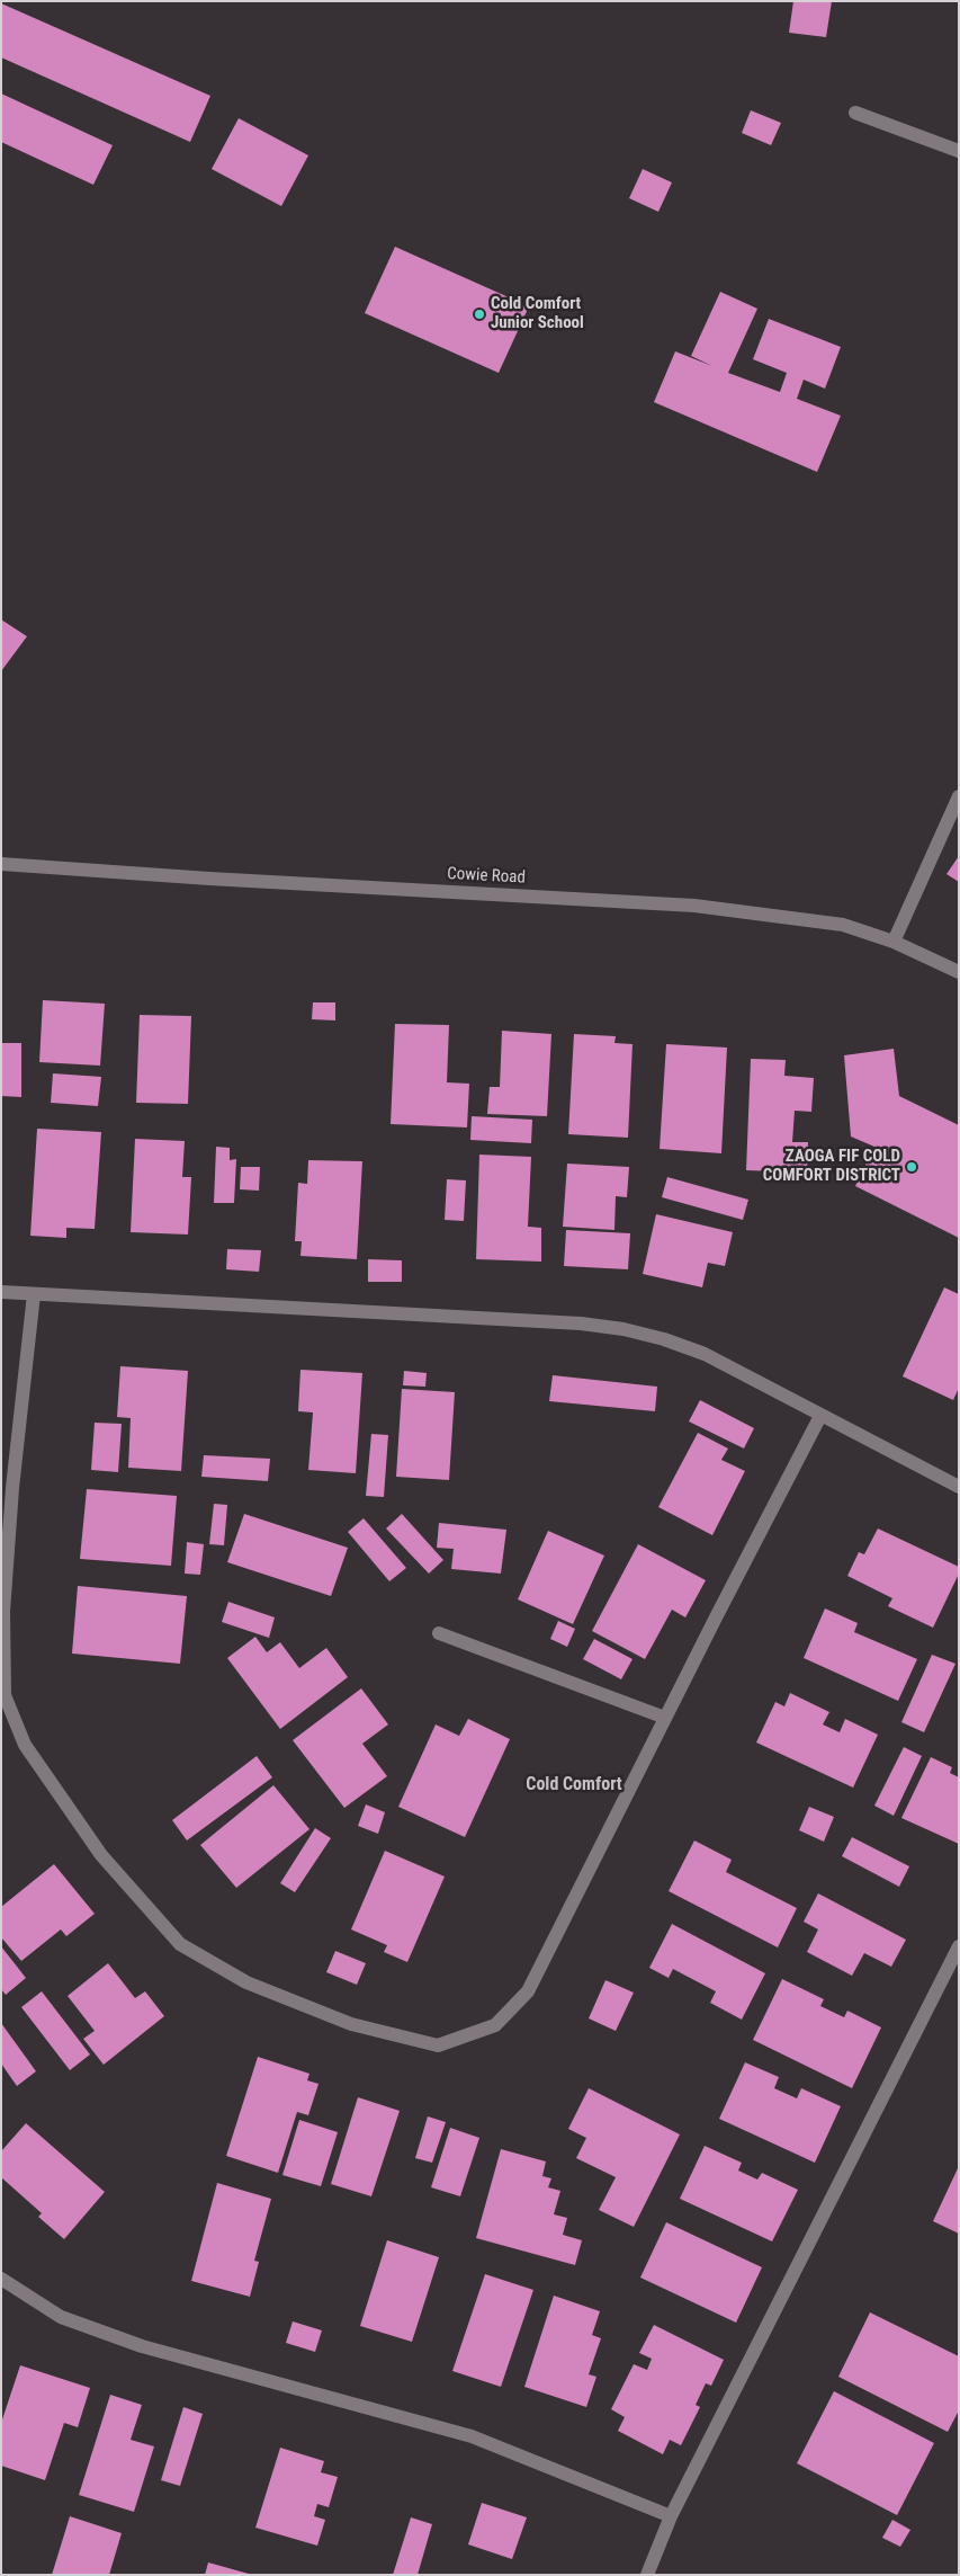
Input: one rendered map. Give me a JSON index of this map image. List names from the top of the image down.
{
  "streets": {
    "street": ["Cowie Road"]
  },
  "districts": ["Cold Comfort"],
  "places": ["Cold Comfort Junior School", "ZAOGA FIF COLD COMFORT DISTRICT"]
}
